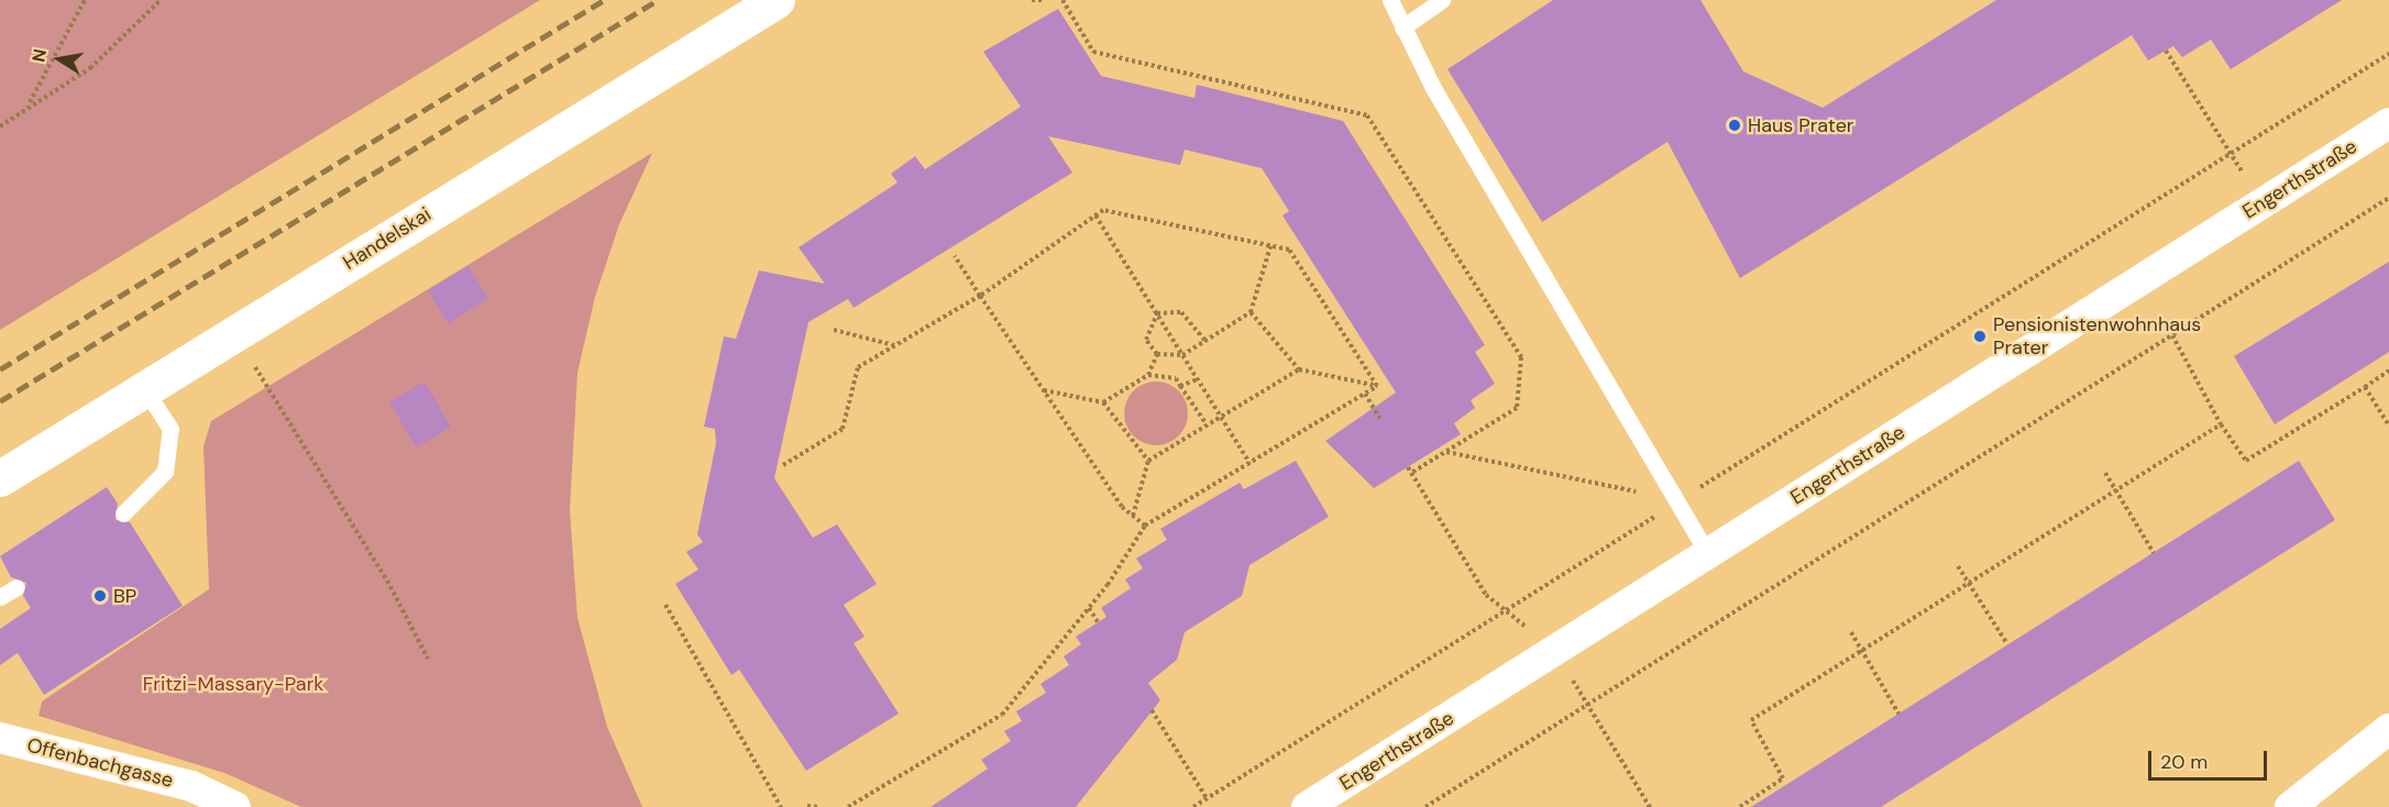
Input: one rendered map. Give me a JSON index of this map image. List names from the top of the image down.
{
  "streets": {
    "main road": ["Handelskai"],
    "street": ["Engerthstraße", "Offenbachgasse"]
  },
  "parks": ["Fritzi-Massary-Park"],
  "places": ["Haus Prater", "Pensionistenwohnhaus Prater", "BP"],
  "scale_bar": "20 m",
  "north": "left"
}
